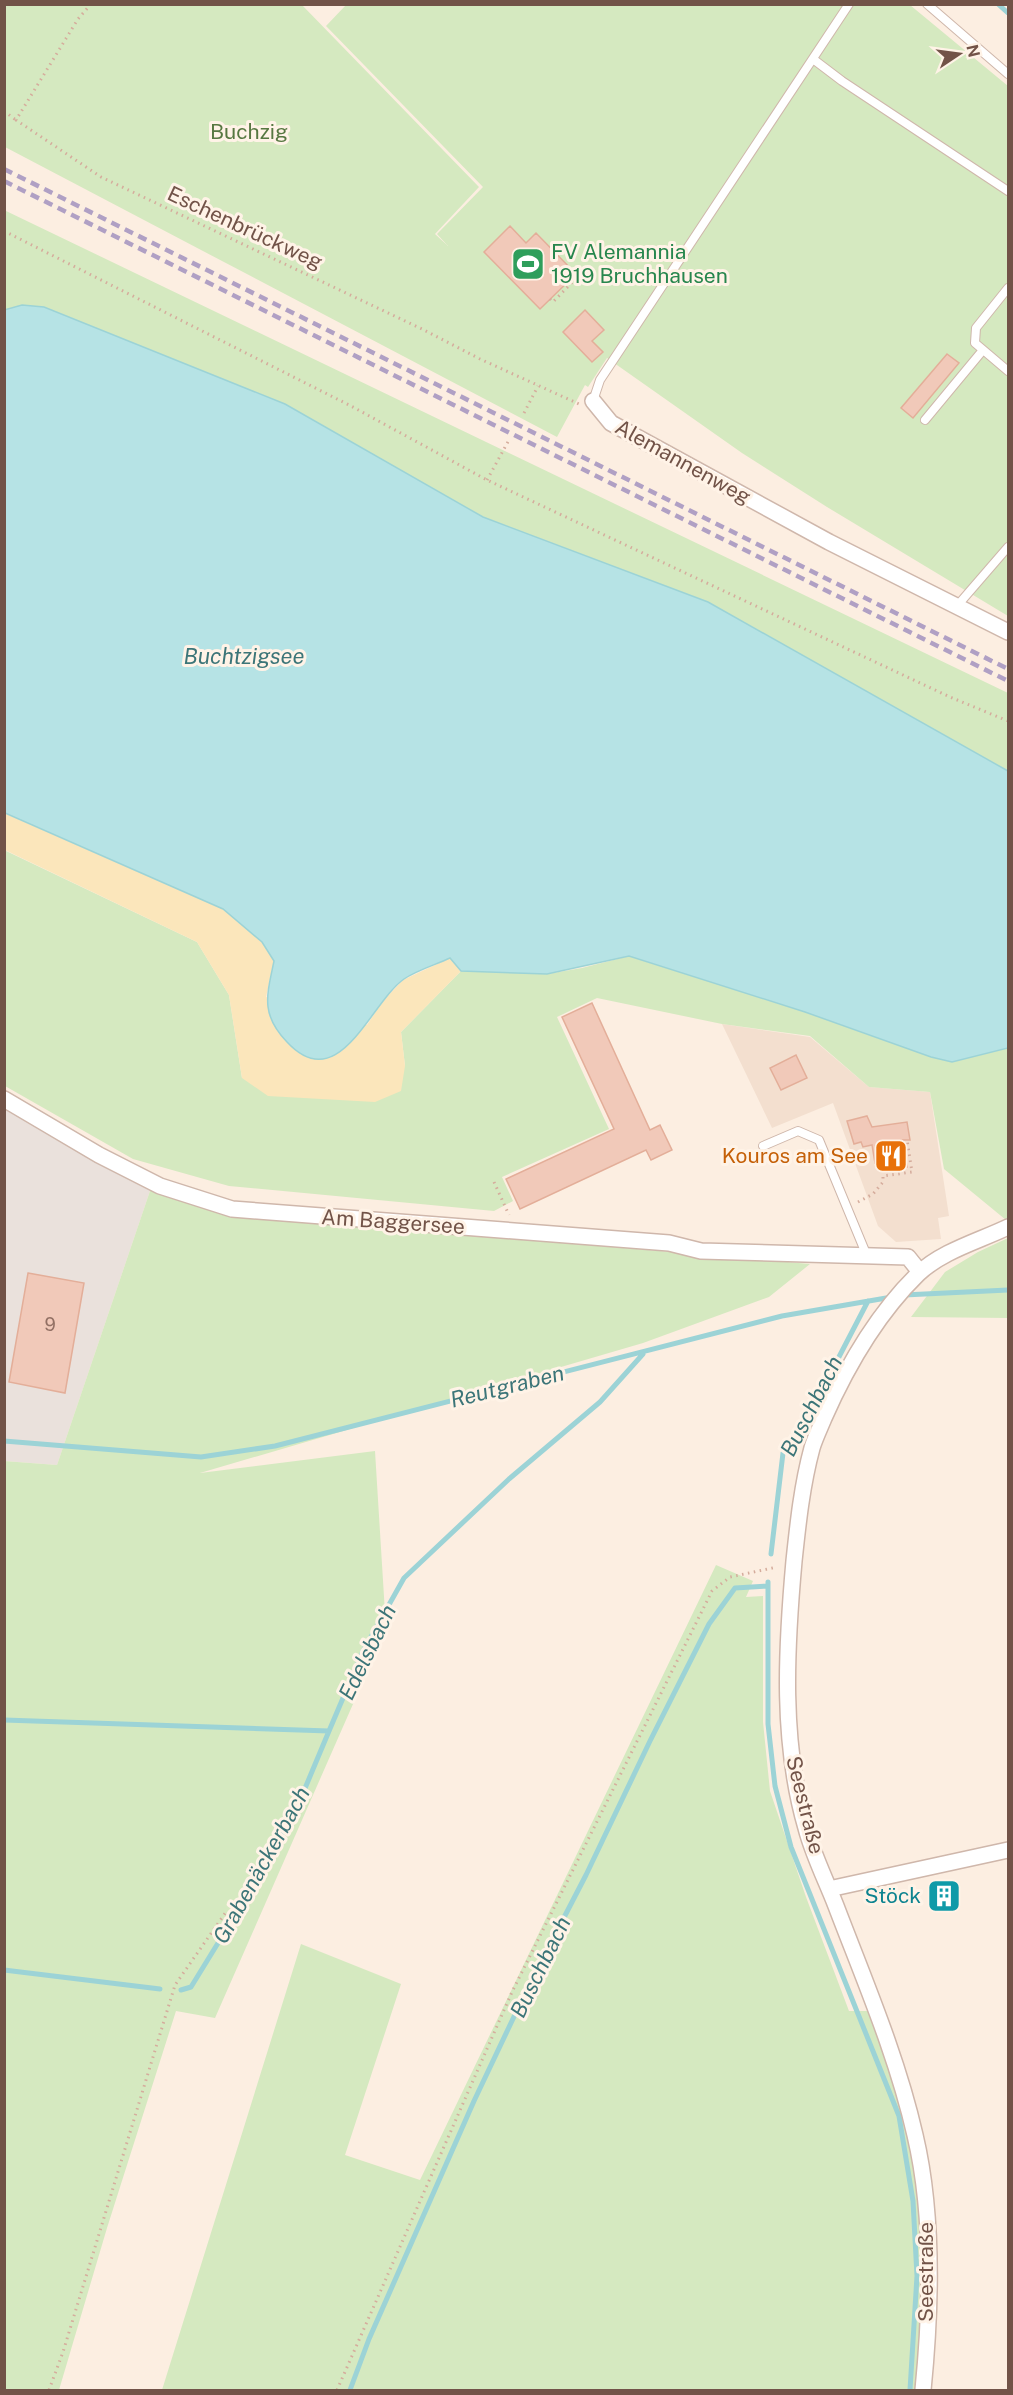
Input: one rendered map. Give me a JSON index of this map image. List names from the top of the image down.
{
  "streets": {
    "street": ["Alemannenweg", "Am Baggersee", "Seestraße"],
    "path": ["Eschenbrückweg"]
  },
  "crossings": [
    ["Eschenbrückweg", "Alemannenweg"]
  ],
  "water": [
    "Buchtzigsee",
    "Reutgraben",
    "Buschbach",
    "Edelsbach",
    "Grabenäckerbach"
  ],
  "parks": ["Buchzig"],
  "places": {
    "sports": ["FV Alemannia 1919 Bruchhausen"],
    "restaurant": ["Kouros am See"],
    "building": ["Stöck"]
  },
  "house_numbers": ["9"],
  "north": "right"
}
